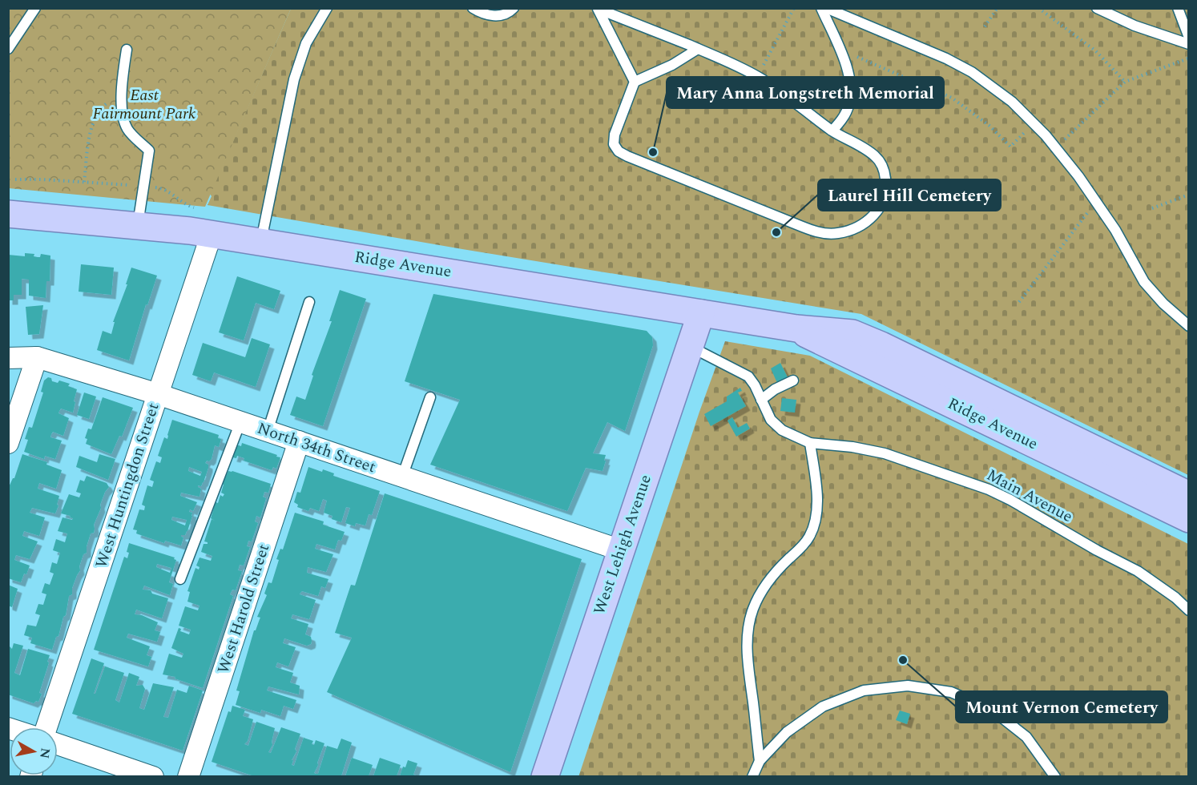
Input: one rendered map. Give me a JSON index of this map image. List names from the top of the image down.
{
  "streets": {
    "main road": ["Ridge Avenue", "West Lehigh Avenue"],
    "street": ["North 34th Street", "West Huntingdon Street", "West Harold Street"],
    "lane": ["Main Avenue"]
  },
  "crossings": [
    ["Ridge Avenue", "West Huntingdon Street"],
    ["Ridge Avenue", "West Lehigh Avenue"],
    ["North 34th Street", "West Huntingdon Street"],
    ["North 34th Street", "West Lehigh Avenue"],
    ["North 34th Street", "West Harold Street"],
    ["Main Avenue", "West Lehigh Avenue"]
  ],
  "parks": ["East Fairmount Park"],
  "places": ["Mary Anna Longstreth Memorial", "Laurel Hill Cemetery", "Mount Vernon Cemetery"],
  "north": "right"
}
